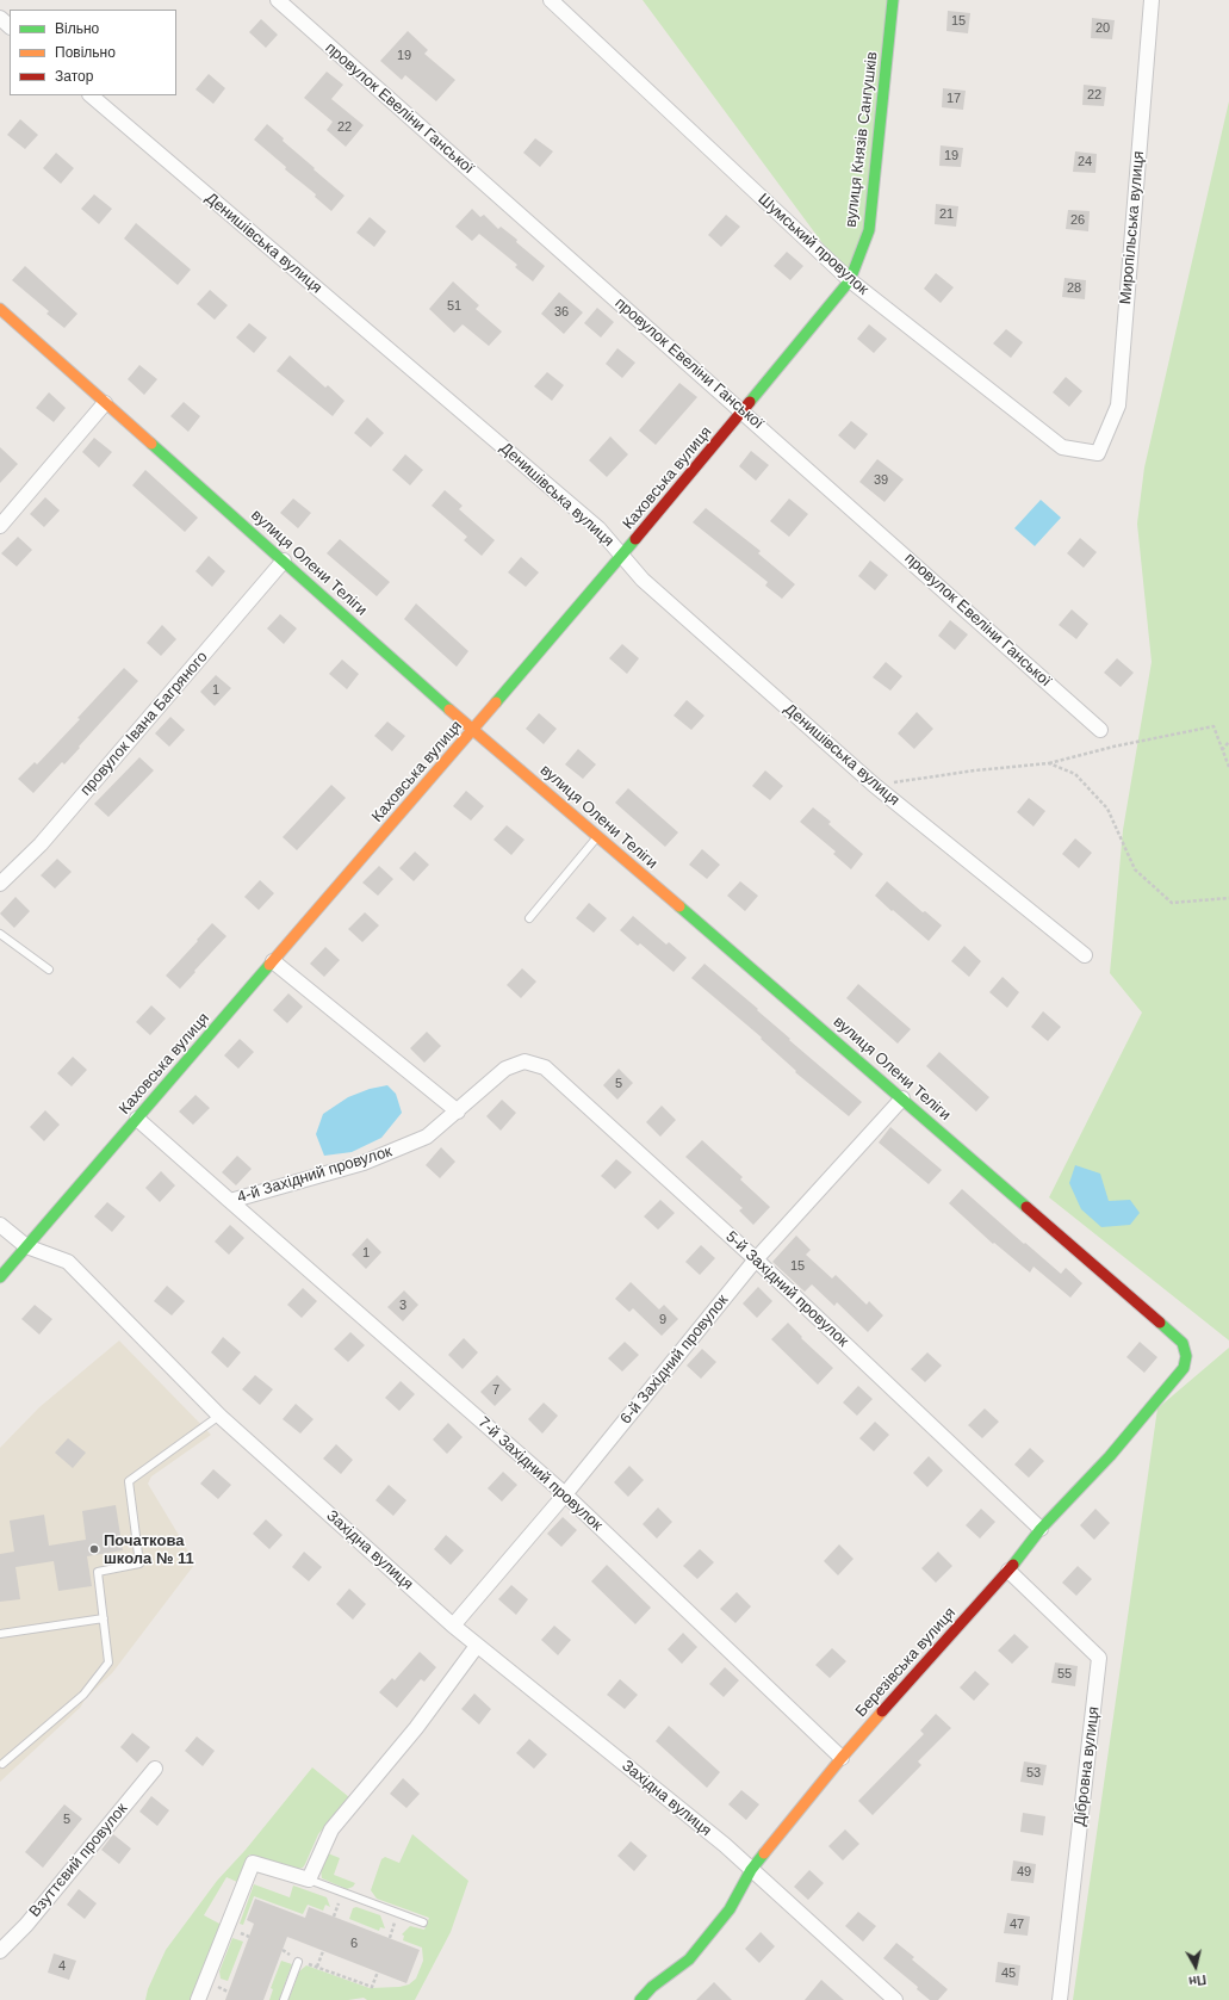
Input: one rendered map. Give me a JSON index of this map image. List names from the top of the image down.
{
  "streets": {
    "street": [
      "провулок Евеліни Ганської",
      "вулиця Князів Сангушків",
      "Миропільська вулиця",
      "Денишівська вулиця",
      "Шумський провулок",
      "Каховська вулиця",
      "вулиця Олени Теліги",
      "провулок Івана Багряного",
      "4-й Західний провулок",
      "5-й Західний провулок",
      "6-й Західний провулок",
      "7-й Західний провулок",
      "Західна вулиця",
      "Березівська вулиця",
      "Дібровна вулиця",
      "Взуттєвий провулок"
    ]
  },
  "crossings": [
    ["провулок Евеліни Ганської", "Каховська вулиця"],
    ["вулиця Князів Сангушків", "Шумський провулок"],
    ["вулиця Князів Сангушків", "Каховська вулиця"],
    ["Миропільська вулиця", "Шумський провулок"],
    ["Денишівська вулиця", "Каховська вулиця"],
    ["Шумський провулок", "Каховська вулиця"],
    ["Каховська вулиця", "вулиця Олени Теліги"],
    ["Каховська вулиця", "4-й Західний провулок"],
    ["Каховська вулиця", "Західна вулиця"],
    ["вулиця Олени Теліги", "провулок Івана Багряного"],
    ["вулиця Олени Теліги", "6-й Західний провулок"],
    ["вулиця Олени Теліги", "Березівська вулиця"],
    ["4-й Західний провулок", "5-й Західний провулок"],
    ["4-й Західний провулок", "7-й Західний провулок"],
    ["5-й Західний провулок", "6-й Західний провулок"],
    ["5-й Західний провулок", "Березівська вулиця"],
    ["6-й Західний провулок", "7-й Західний провулок"],
    ["6-й Західний провулок", "Західна вулиця"],
    ["7-й Західний провулок", "Березівська вулиця"],
    ["Західна вулиця", "Березівська вулиця"],
    ["Березівська вулиця", "Дібровна вулиця"]
  ],
  "places": ["Початкова школа № 11"],
  "house_numbers": [
    "15",
    "20",
    "19",
    "22",
    "17",
    "22",
    "19",
    "24",
    "21",
    "26",
    "28",
    "51",
    "36",
    "39",
    "1",
    "5",
    "1",
    "15",
    "3",
    "9",
    "7",
    "55",
    "53",
    "5",
    "49",
    "47",
    "6",
    "4",
    "45"
  ],
  "legend": ["Вільно", "Повільно", "Затор"],
  "north": "bottom"
}
